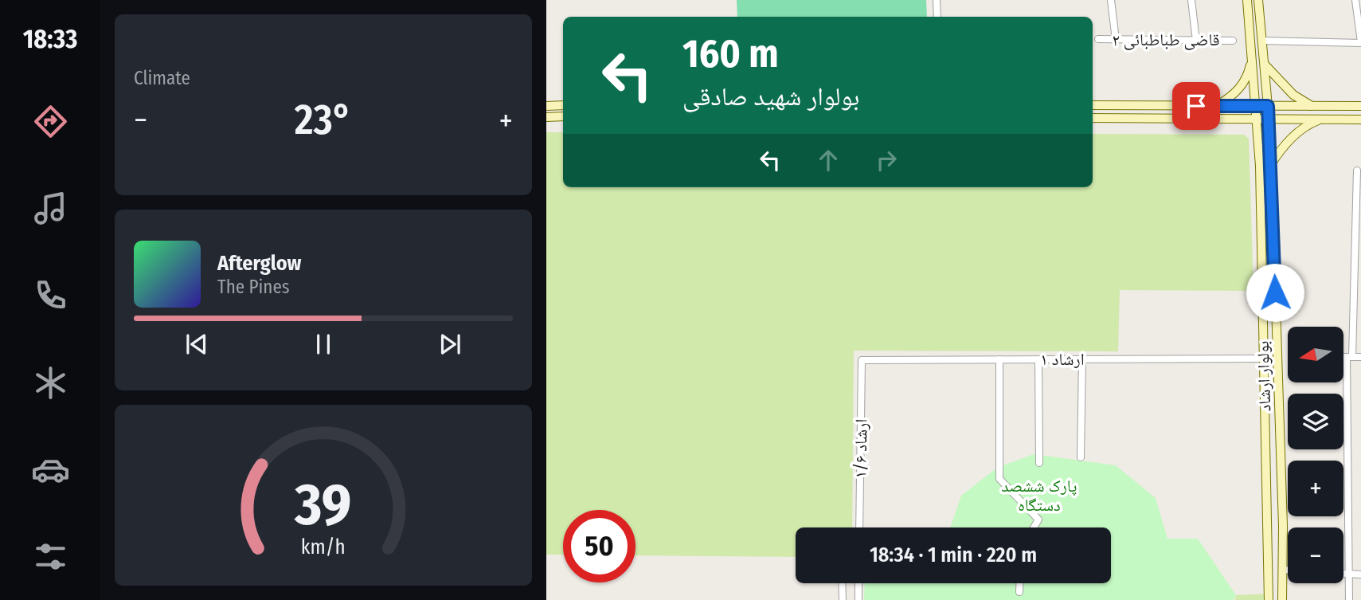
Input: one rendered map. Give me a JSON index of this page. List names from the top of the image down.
{
  "streets": {
    "main road": ["بولوار ارشاد"],
    "street": ["قاضی طباطبائی ۲", "ارشاد ۱", "ارشاد ۱/۶"]
  },
  "crossings": [
    ["ارشاد ۱", "بولوار ارشاد"],
    ["ارشاد ۱", "ارشاد ۱/۶"]
  ],
  "parks": ["پارک‌ ششصد دستگاه"],
  "north": "left",
  "page": {
    "tabs": "18:33",
    "tile": "Climate",
    "turn": ["160 m", "بولوار شهید صادقی"],
    "heat": ["−", "23°", "+"],
    "song": ["Afterglow", "The Pines"],
    "map_buttons": ["+", "−"],
    "limit": "50",
    "trip": "18:34 · 1 min · 220 m",
    "gauge": ["39", "km/h"]
  }
}
